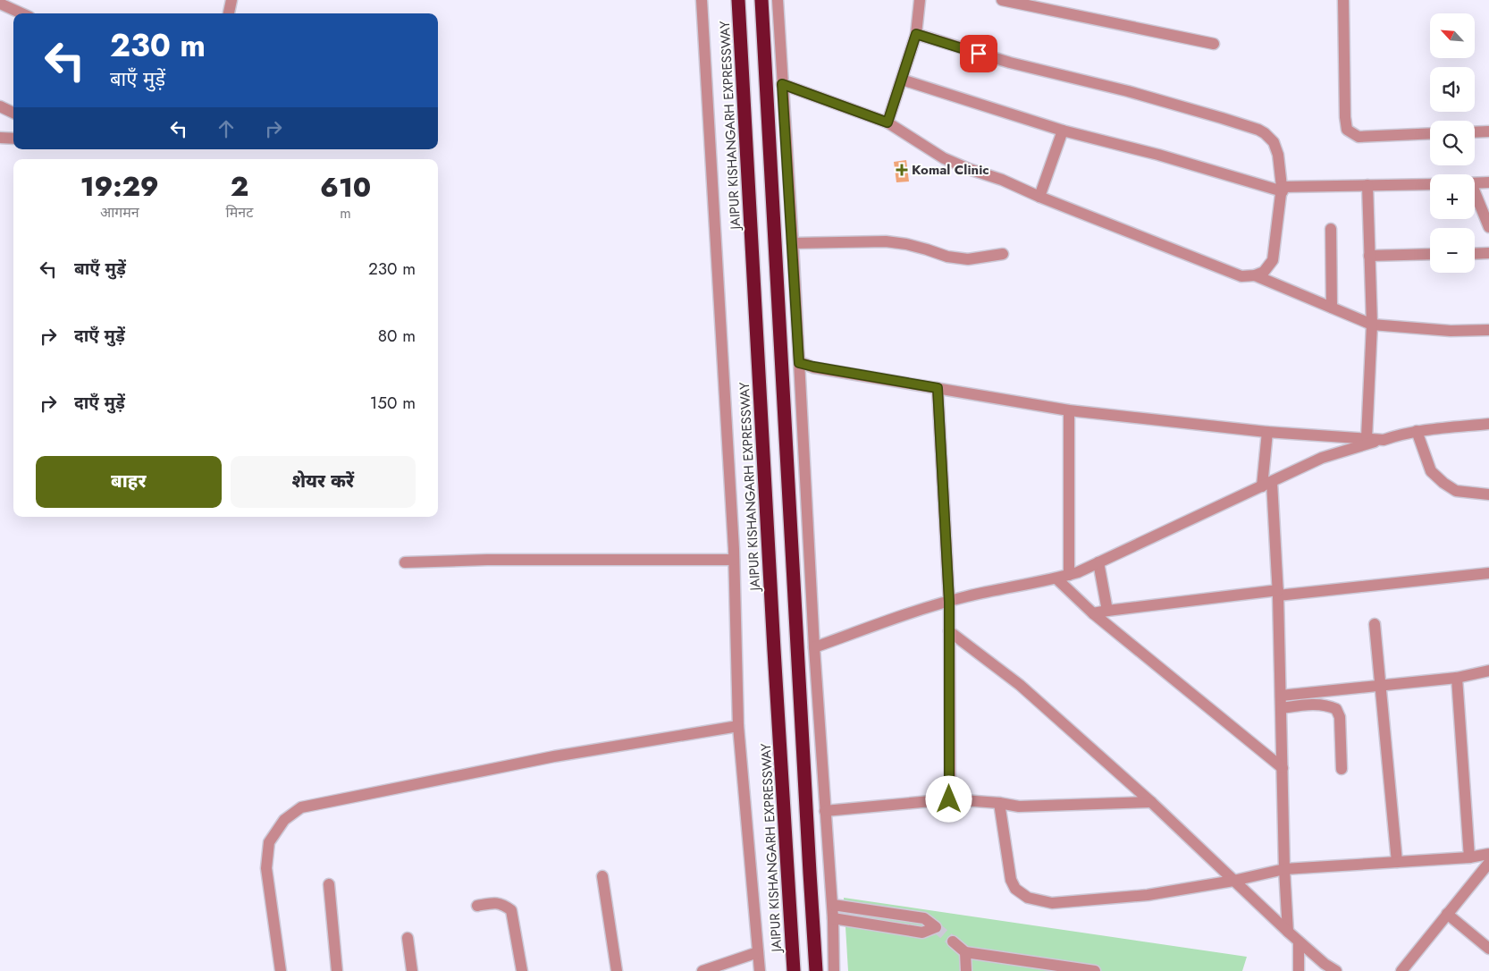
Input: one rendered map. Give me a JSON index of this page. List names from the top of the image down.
{
  "streets": {
    "highway": ["JAIPUR KISHANGARH EXPRESSWAY"]
  },
  "places": {
    "health": ["Komal Clinic"]
  },
  "north": "top left",
  "page": {
    "map_buttons": ["+", "−"],
    "turn": ["230 m", "बाएँ मुड़ें"],
    "eta": [
      "19:29",
      "आगमन",
      "2",
      "मिनट",
      "610",
      "m"
    ],
    "list": [
      {
        "name": "बाएँ मुड़ें",
        "value": "230 m"
      },
      {
        "name": "दाएँ मुड़ें",
        "value": "80 m"
      },
      {
        "name": "दाएँ मुड़ें",
        "value": "150 m"
      }
    ],
    "buttons": ["बाहर", "शेयर करें"]
  }
}
